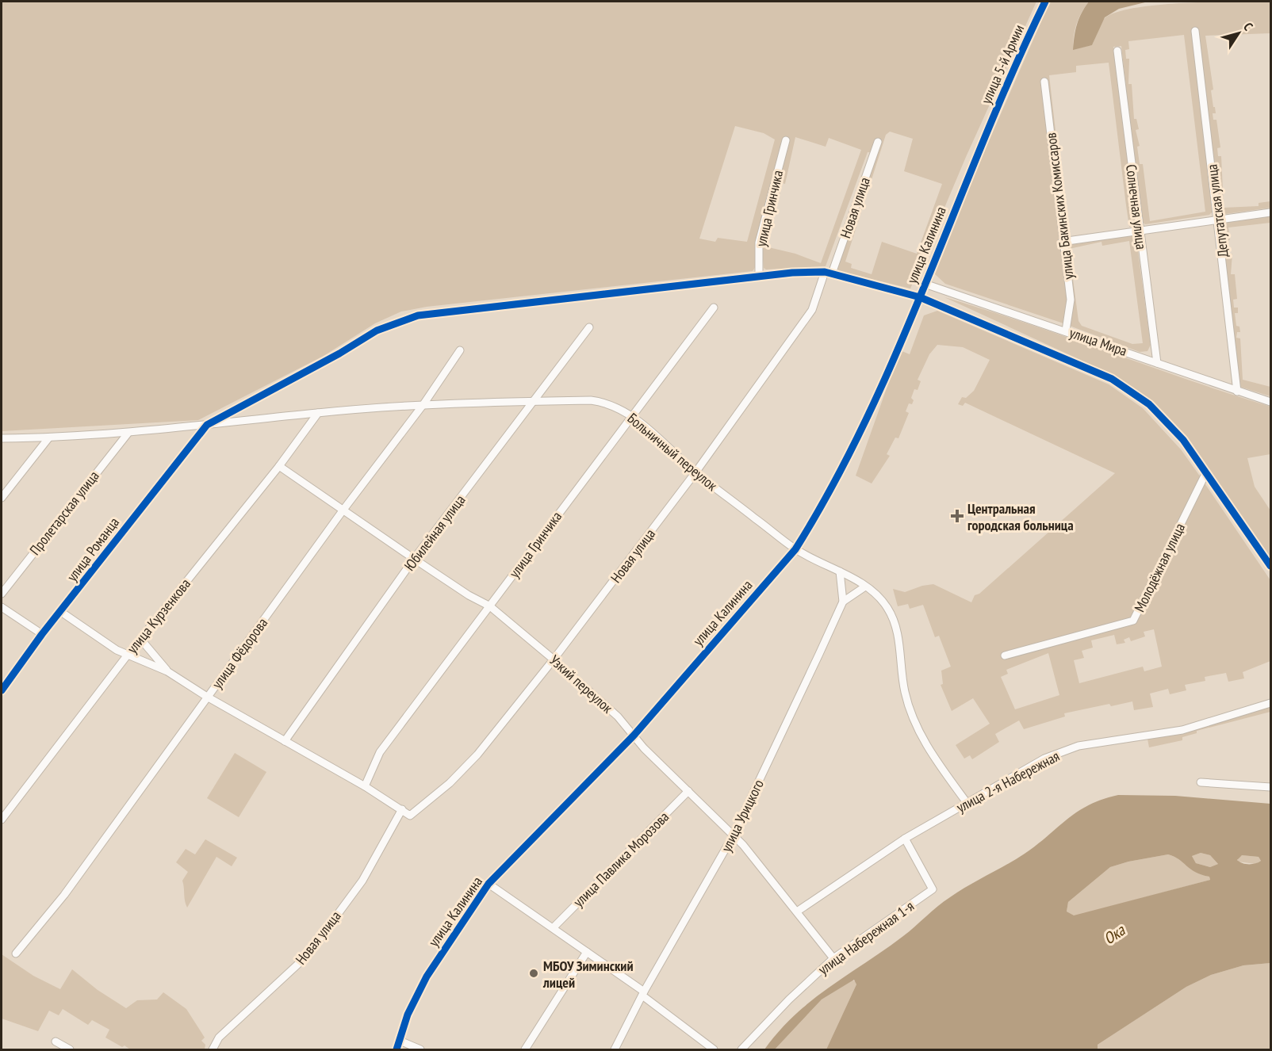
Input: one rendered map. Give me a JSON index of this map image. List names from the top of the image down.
{
  "streets": {
    "street": [
      "улица 5-й Армии",
      "улица Бакинских Комиссаров",
      "Солнечная улица",
      "Новая улица",
      "улица Гринчика",
      "Депутатская улица",
      "улица Калинина",
      "улица Мира",
      "Больничный переулок",
      "Пролетарская улица",
      "Юбилейная улица",
      "улица Романца",
      "Молодёжная улица",
      "улица Курзенкова",
      "улица Фёдорова",
      "Узкий переулок",
      "улица 2-я Набережная",
      "улица Урицкого",
      "улица Павлика Морозова",
      "улица Набережная 1-я"
    ]
  },
  "crossings": [
    ["улица 5-й Армии", "улица Калинина"],
    ["улица Бакинских Комиссаров", "улица Мира"],
    ["Солнечная улица", "улица Мира"],
    ["Новая улица", "Больничный переулок"],
    ["Новая улица", "Узкий переулок"],
    ["улица Гринчика", "Больничный переулок"],
    ["улица Гринчика", "Узкий переулок"],
    ["Депутатская улица", "улица Мира"],
    ["улица Калинина", "улица Мира"],
    ["улица Калинина", "Больничный переулок"],
    ["улица Калинина", "Узкий переулок"],
    ["Больничный переулок", "Пролетарская улица"],
    ["Больничный переулок", "Юбилейная улица"],
    ["Больничный переулок", "улица Романца"],
    ["Больничный переулок", "улица Курзенкова"],
    ["Больничный переулок", "улица Фёдорова"],
    ["Больничный переулок", "улица 2-я Набережная"],
    ["Юбилейная улица", "Узкий переулок"],
    ["улица Курзенкова", "Узкий переулок"],
    ["улица Фёдорова", "Узкий переулок"],
    ["Узкий переулок", "улица 2-я Набережная"],
    ["Узкий переулок", "улица Урицкого"],
    ["Узкий переулок", "улица Павлика Морозова"],
    ["Узкий переулок", "улица Набережная 1-я"],
    ["улица 2-я Набережная", "улица Набережная 1-я"]
  ],
  "water": ["Ока"],
  "places": {
    "health": ["Центральная городская больница"],
    "other": ["МБОУ Зиминский лицей"]
  },
  "north": "top right"
}
